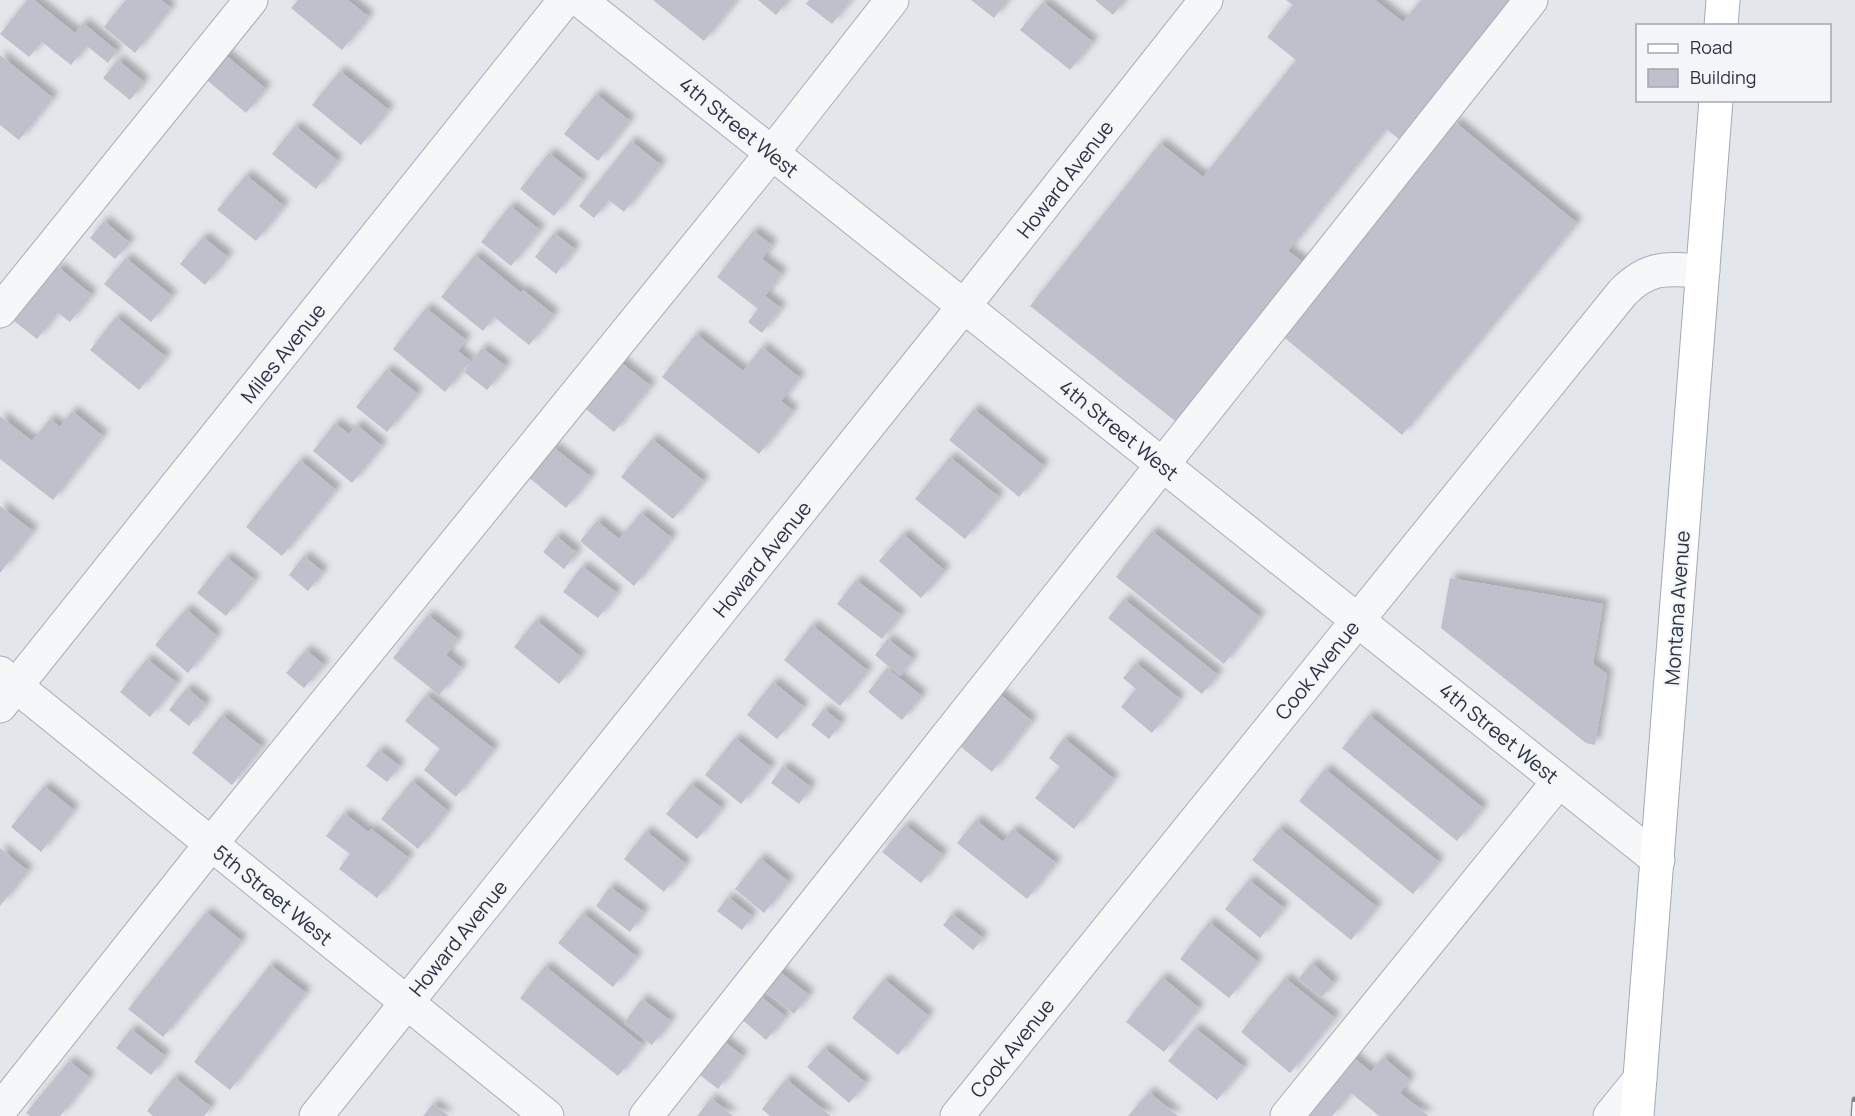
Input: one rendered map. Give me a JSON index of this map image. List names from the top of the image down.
{
  "streets": {
    "main road": ["Montana Avenue"],
    "street": [
      "4th Street West",
      "Howard Avenue",
      "Miles Avenue",
      "Cook Avenue",
      "5th Street West"
    ]
  },
  "crossings": [
    ["4th Street West", "Howard Avenue"],
    ["4th Street West", "Montana Avenue"],
    ["4th Street West", "Cook Avenue"],
    ["Howard Avenue", "5th Street West"],
    ["Miles Avenue", "5th Street West"],
    ["Montana Avenue", "Cook Avenue"]
  ],
  "legend": ["Road", "Building"]
}
